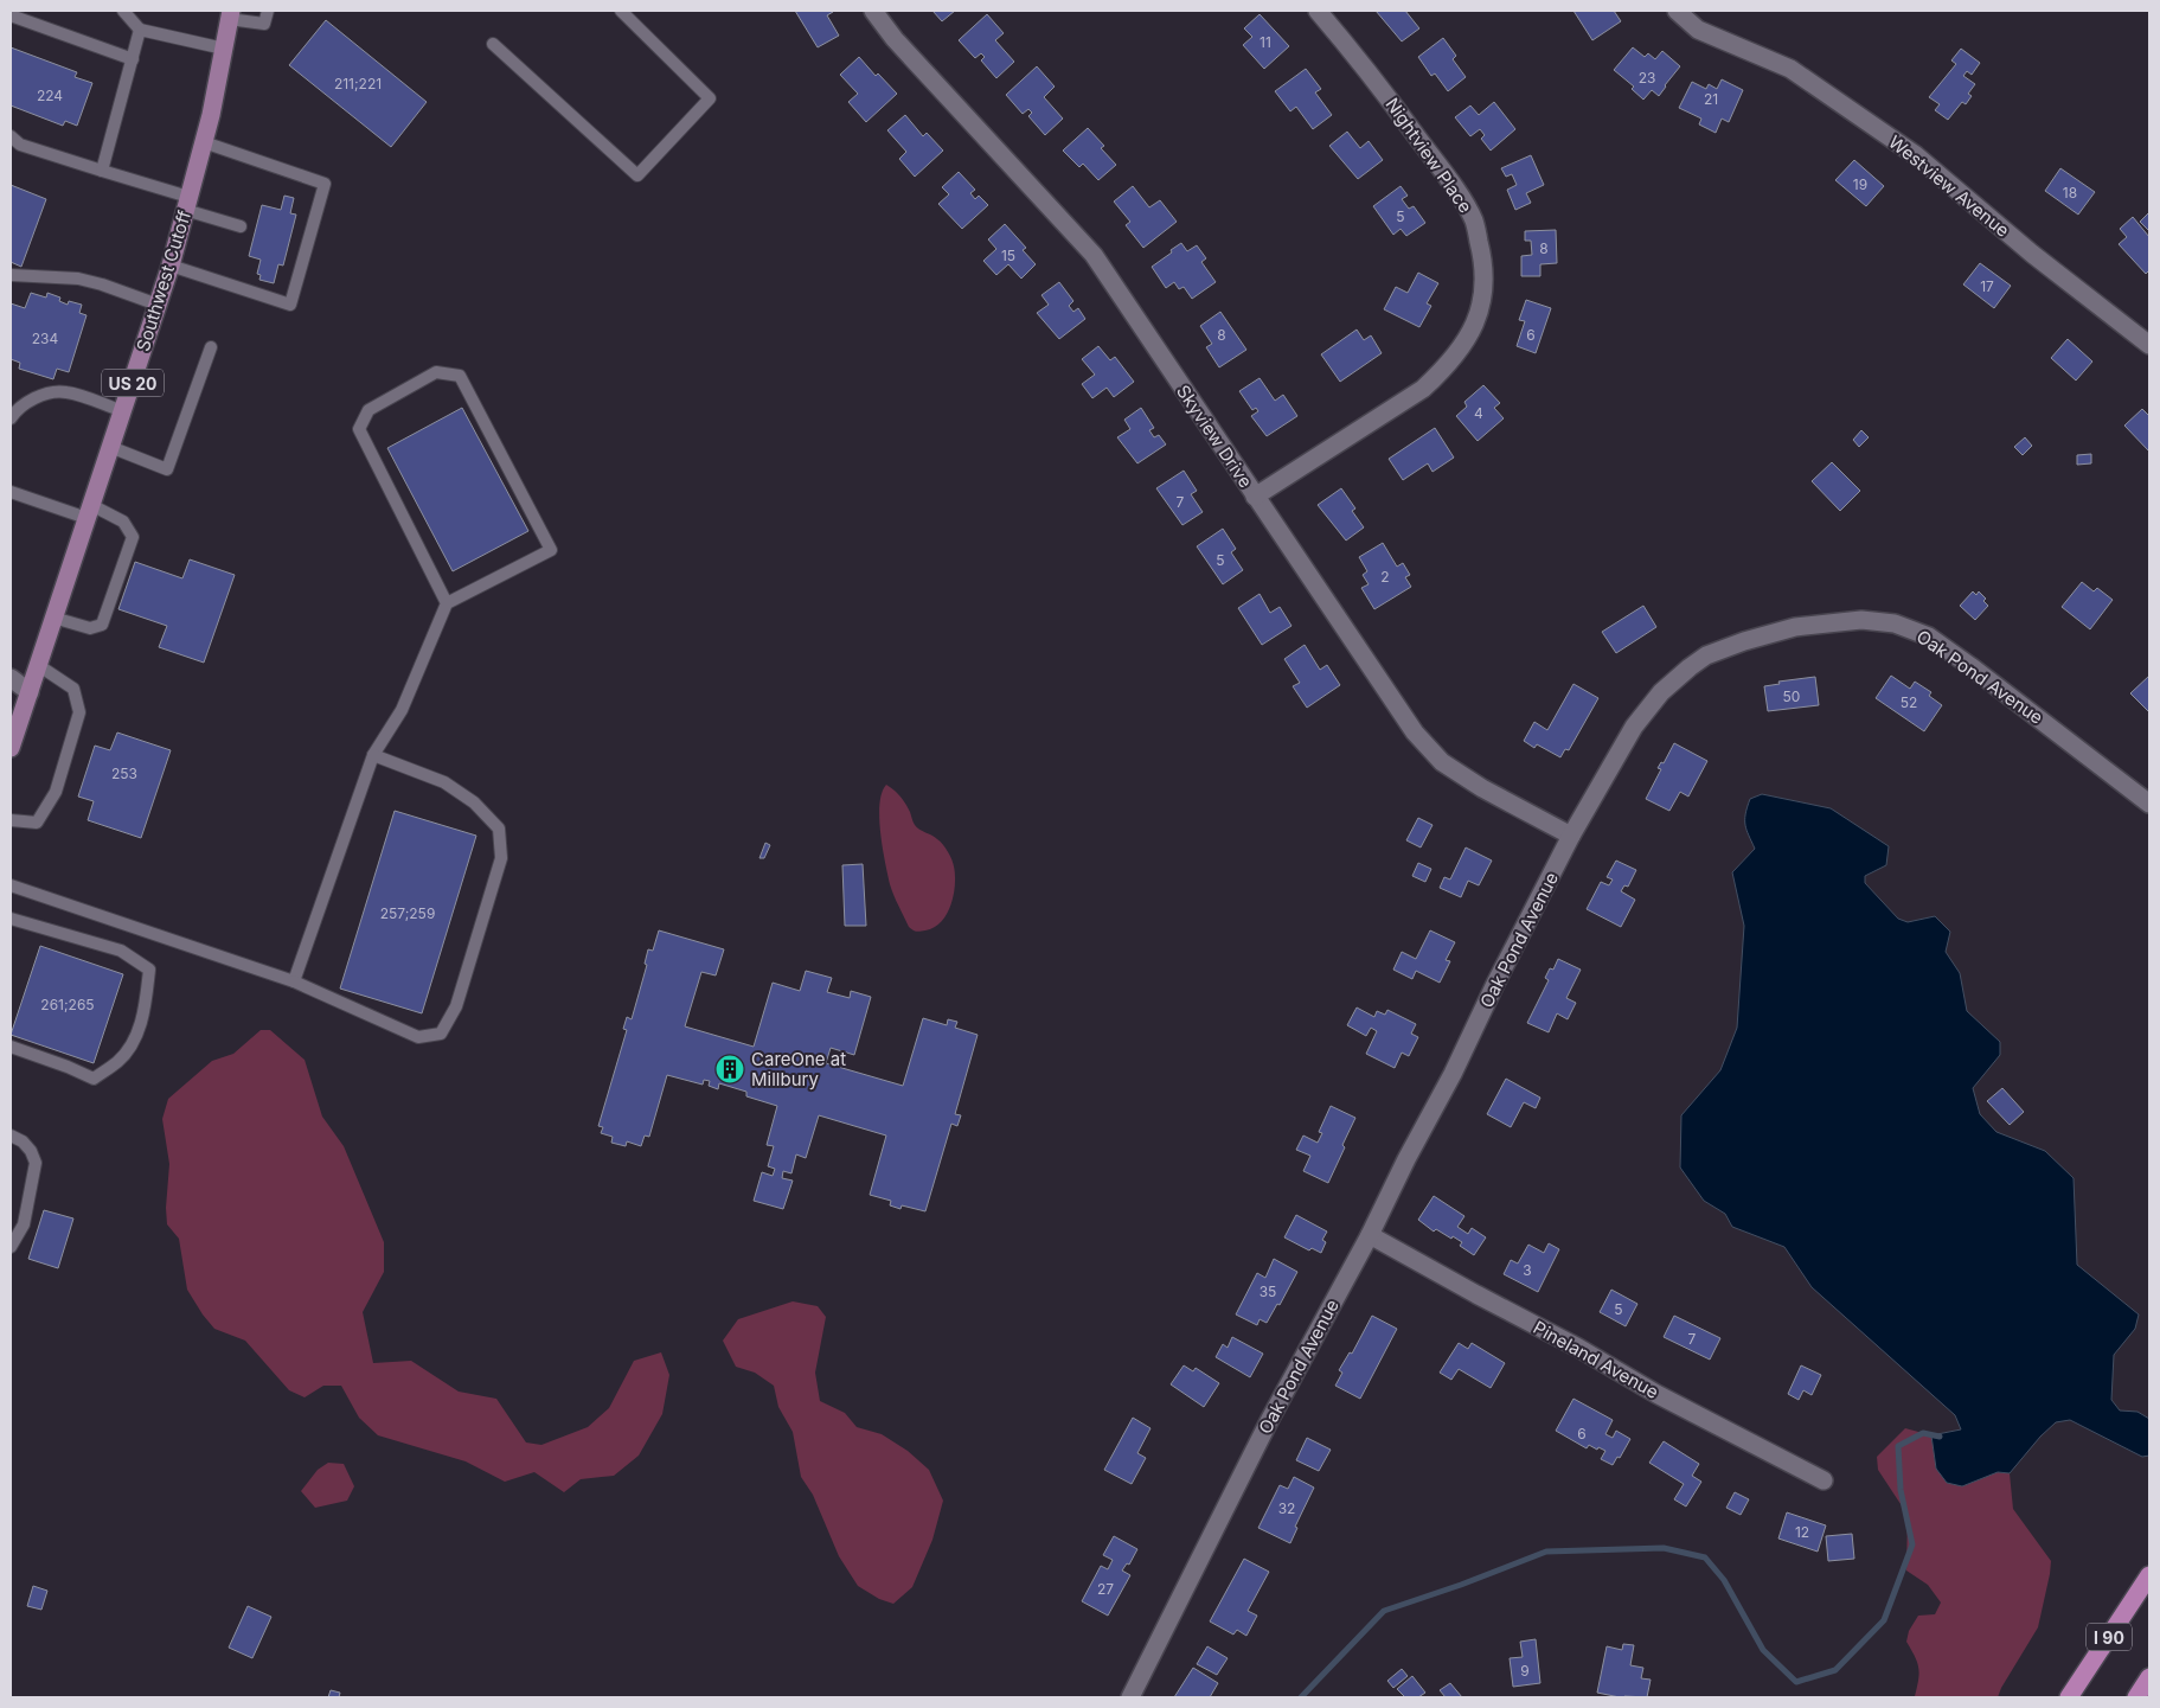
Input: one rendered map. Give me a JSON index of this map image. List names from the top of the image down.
{
  "streets": {
    "highway": ["I 90"],
    "main road": ["Southwest Cutoff", "US 20"],
    "street": [
      "Nightview Place",
      "Westview Avenue",
      "Skyview Drive",
      "Oak Pond Avenue",
      "Pineland Avenue"
    ]
  },
  "crossings": [
    ["Nightview Place", "Skyview Drive"],
    ["Skyview Drive", "Oak Pond Avenue"],
    ["Oak Pond Avenue", "Pineland Avenue"]
  ],
  "places": {
    "building": ["CareOne at Millbury"]
  },
  "house_numbers": [
    "11",
    "23",
    "211;221",
    "224",
    "21",
    "19",
    "18",
    "5",
    "8",
    "15",
    "17",
    "8",
    "6",
    "234",
    "4",
    "7",
    "5",
    "2",
    "50",
    "52",
    "253",
    "257;259",
    "261;265",
    "3",
    "35",
    "5",
    "7",
    "6",
    "32",
    "12",
    "27",
    "9"
  ]
}
